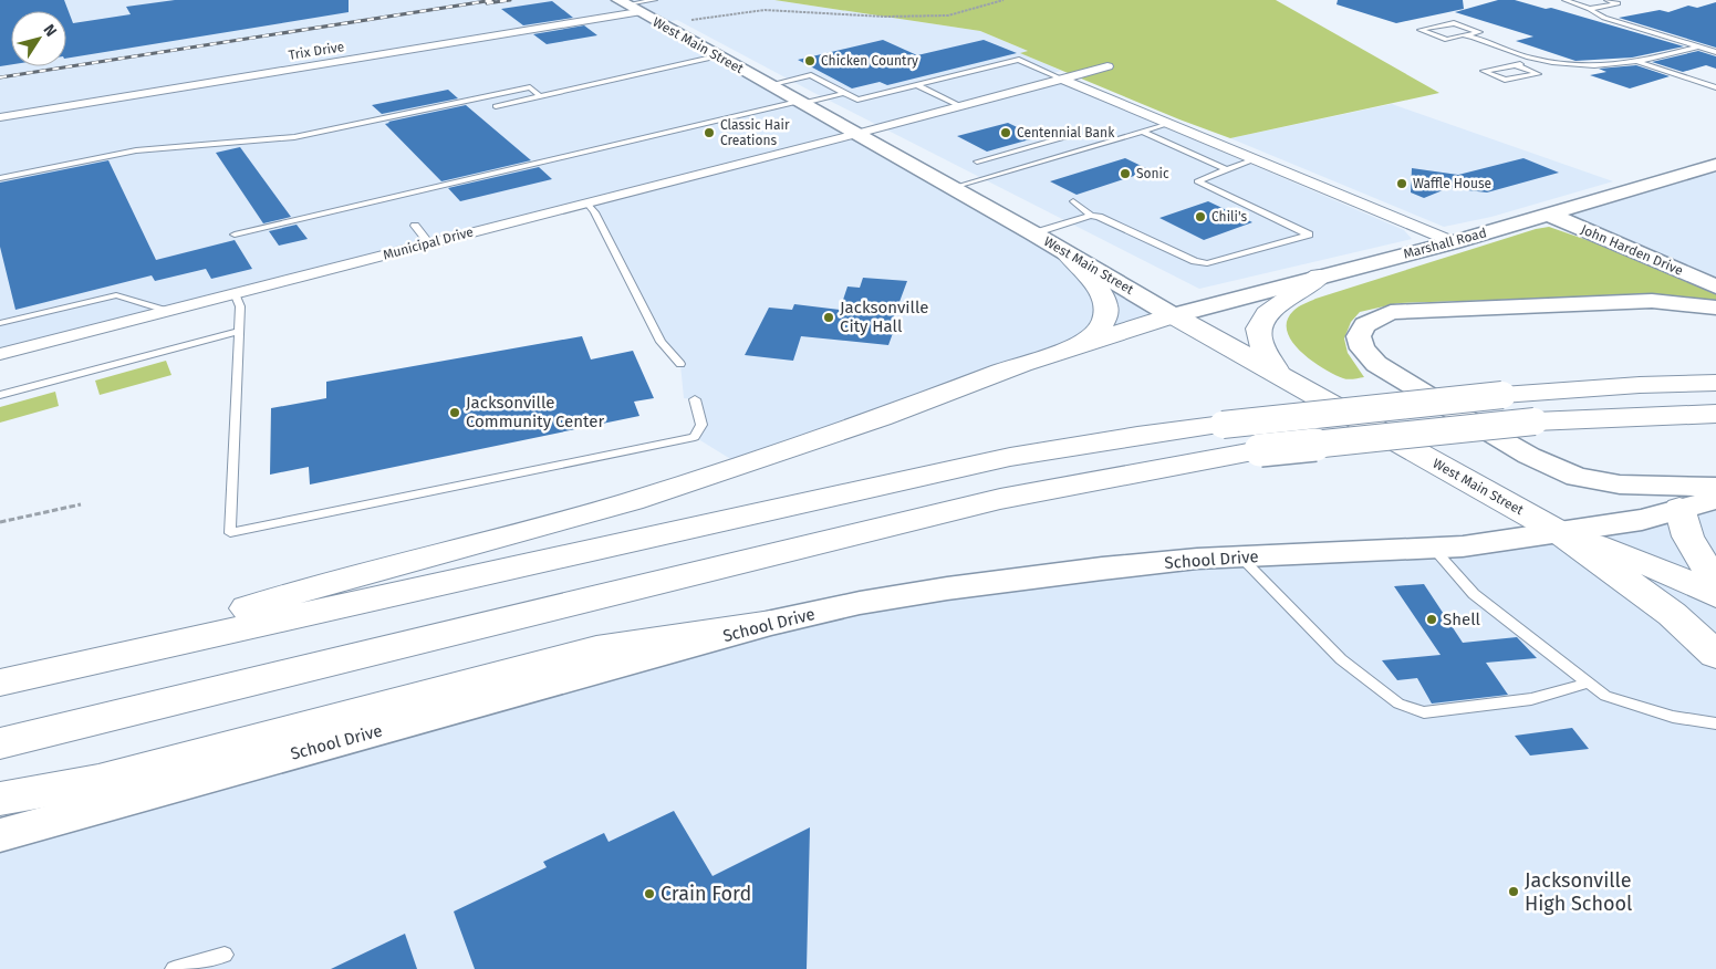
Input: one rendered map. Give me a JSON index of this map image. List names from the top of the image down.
{
  "streets": {
    "main road": [
      "West Main Street",
      "Marshall Road",
      "John Harden Drive",
      "School Drive"
    ],
    "street": ["Trix Drive", "Municipal Drive"]
  },
  "crossings": [
    ["West Main Street", "Trix Drive"],
    ["West Main Street", "Municipal Drive"],
    ["West Main Street", "Marshall Road"],
    ["West Main Street", "School Drive"],
    ["Marshall Road", "John Harden Drive"]
  ],
  "places": [
    "Chicken Country",
    "Classic Hair Creations",
    "Centennial Bank",
    "Sonic",
    "Waffle House",
    "Chili's",
    "Jacksonville City Hall",
    "Jacksonville Community Center",
    "Shell",
    "Jacksonville High School",
    "Crain Ford"
  ],
  "north": "top right"
}
